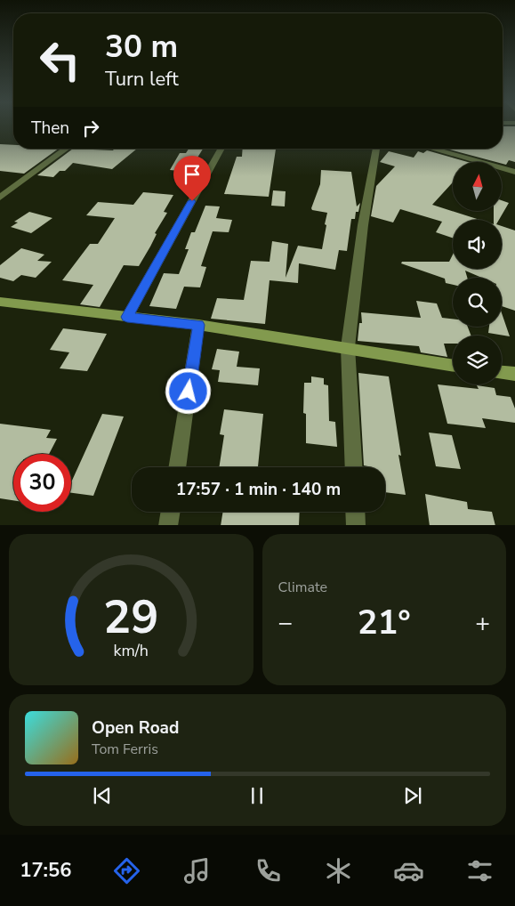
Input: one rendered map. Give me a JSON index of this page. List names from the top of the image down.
{
  "north": "top",
  "page": {
    "turn": ["30 m", "Turn left"],
    "then": "Then",
    "limit": "30",
    "trip": "17:57 · 1 min · 140 m",
    "tile": "Climate",
    "heat": ["−", "21°", "+"],
    "song": ["Open Road", "Tom Ferris"],
    "tabs": "17:56",
    "gauge": ["29", "km/h"]
  }
}
